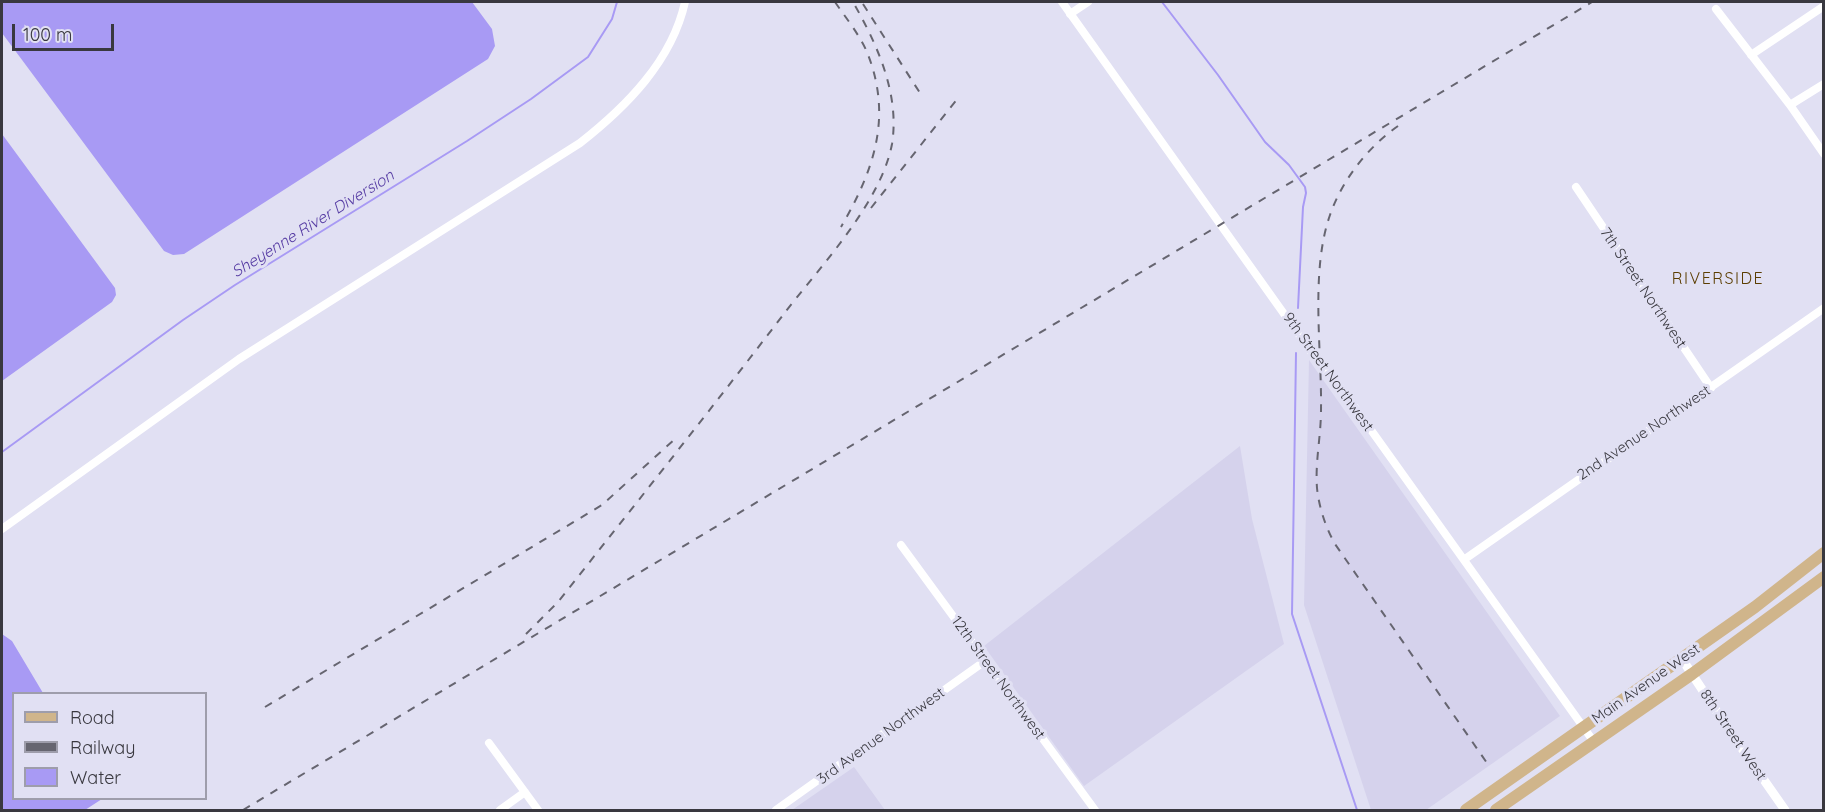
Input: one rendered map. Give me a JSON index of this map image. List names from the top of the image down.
{
  "streets": {
    "main road": ["Main Avenue West"],
    "street": [
      "7th Street Northwest",
      "9th Street Northwest",
      "2nd Avenue Northwest",
      "12th Street Northwest",
      "8th Street West",
      "3rd Avenue Northwest"
    ]
  },
  "crossings": [
    ["7th Street Northwest", "2nd Avenue Northwest"],
    ["9th Street Northwest", "2nd Avenue Northwest"],
    ["9th Street Northwest", "Main Avenue West"],
    ["12th Street Northwest", "3rd Avenue Northwest"],
    ["Main Avenue West", "8th Street West"]
  ],
  "districts": ["RIVERSIDE"],
  "water": ["Sheyenne River Diversion"],
  "legend": ["Road", "Railway", "Water"],
  "scale_bar": "100 m"
}
